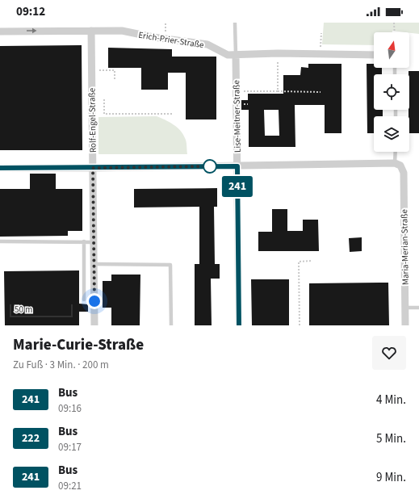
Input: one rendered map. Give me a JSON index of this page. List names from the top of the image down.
{
  "streets": {
    "street": [
      "Erich-Prier-Straße",
      "Lise-Meitner-Straße",
      "Rolf-Engel-Straße",
      "Maria-Merian-Straße"
    ]
  },
  "crossings": [
    ["Erich-Prier-Straße", "Lise-Meitner-Straße"],
    ["Erich-Prier-Straße", "Rolf-Engel-Straße"]
  ],
  "lines": ["bus line 241"],
  "scale_bar": "50 m",
  "north": "top",
  "page": {
    "status": "09:12",
    "on_map": "241",
    "scale": "50 m",
    "heading": ["Marie-Curie-Straße", "Zu Fuß · 3 Min. · 200 m"],
    "list": [
      {
        "mark": "241",
        "name": "Bus",
        "note": "09:16",
        "value": "4 Min."
      },
      {
        "mark": "222",
        "name": "Bus",
        "note": "09:17",
        "value": "5 Min."
      },
      {
        "mark": "241",
        "name": "Bus",
        "note": "09:21",
        "value": "9 Min."
      }
    ]
  }
}
